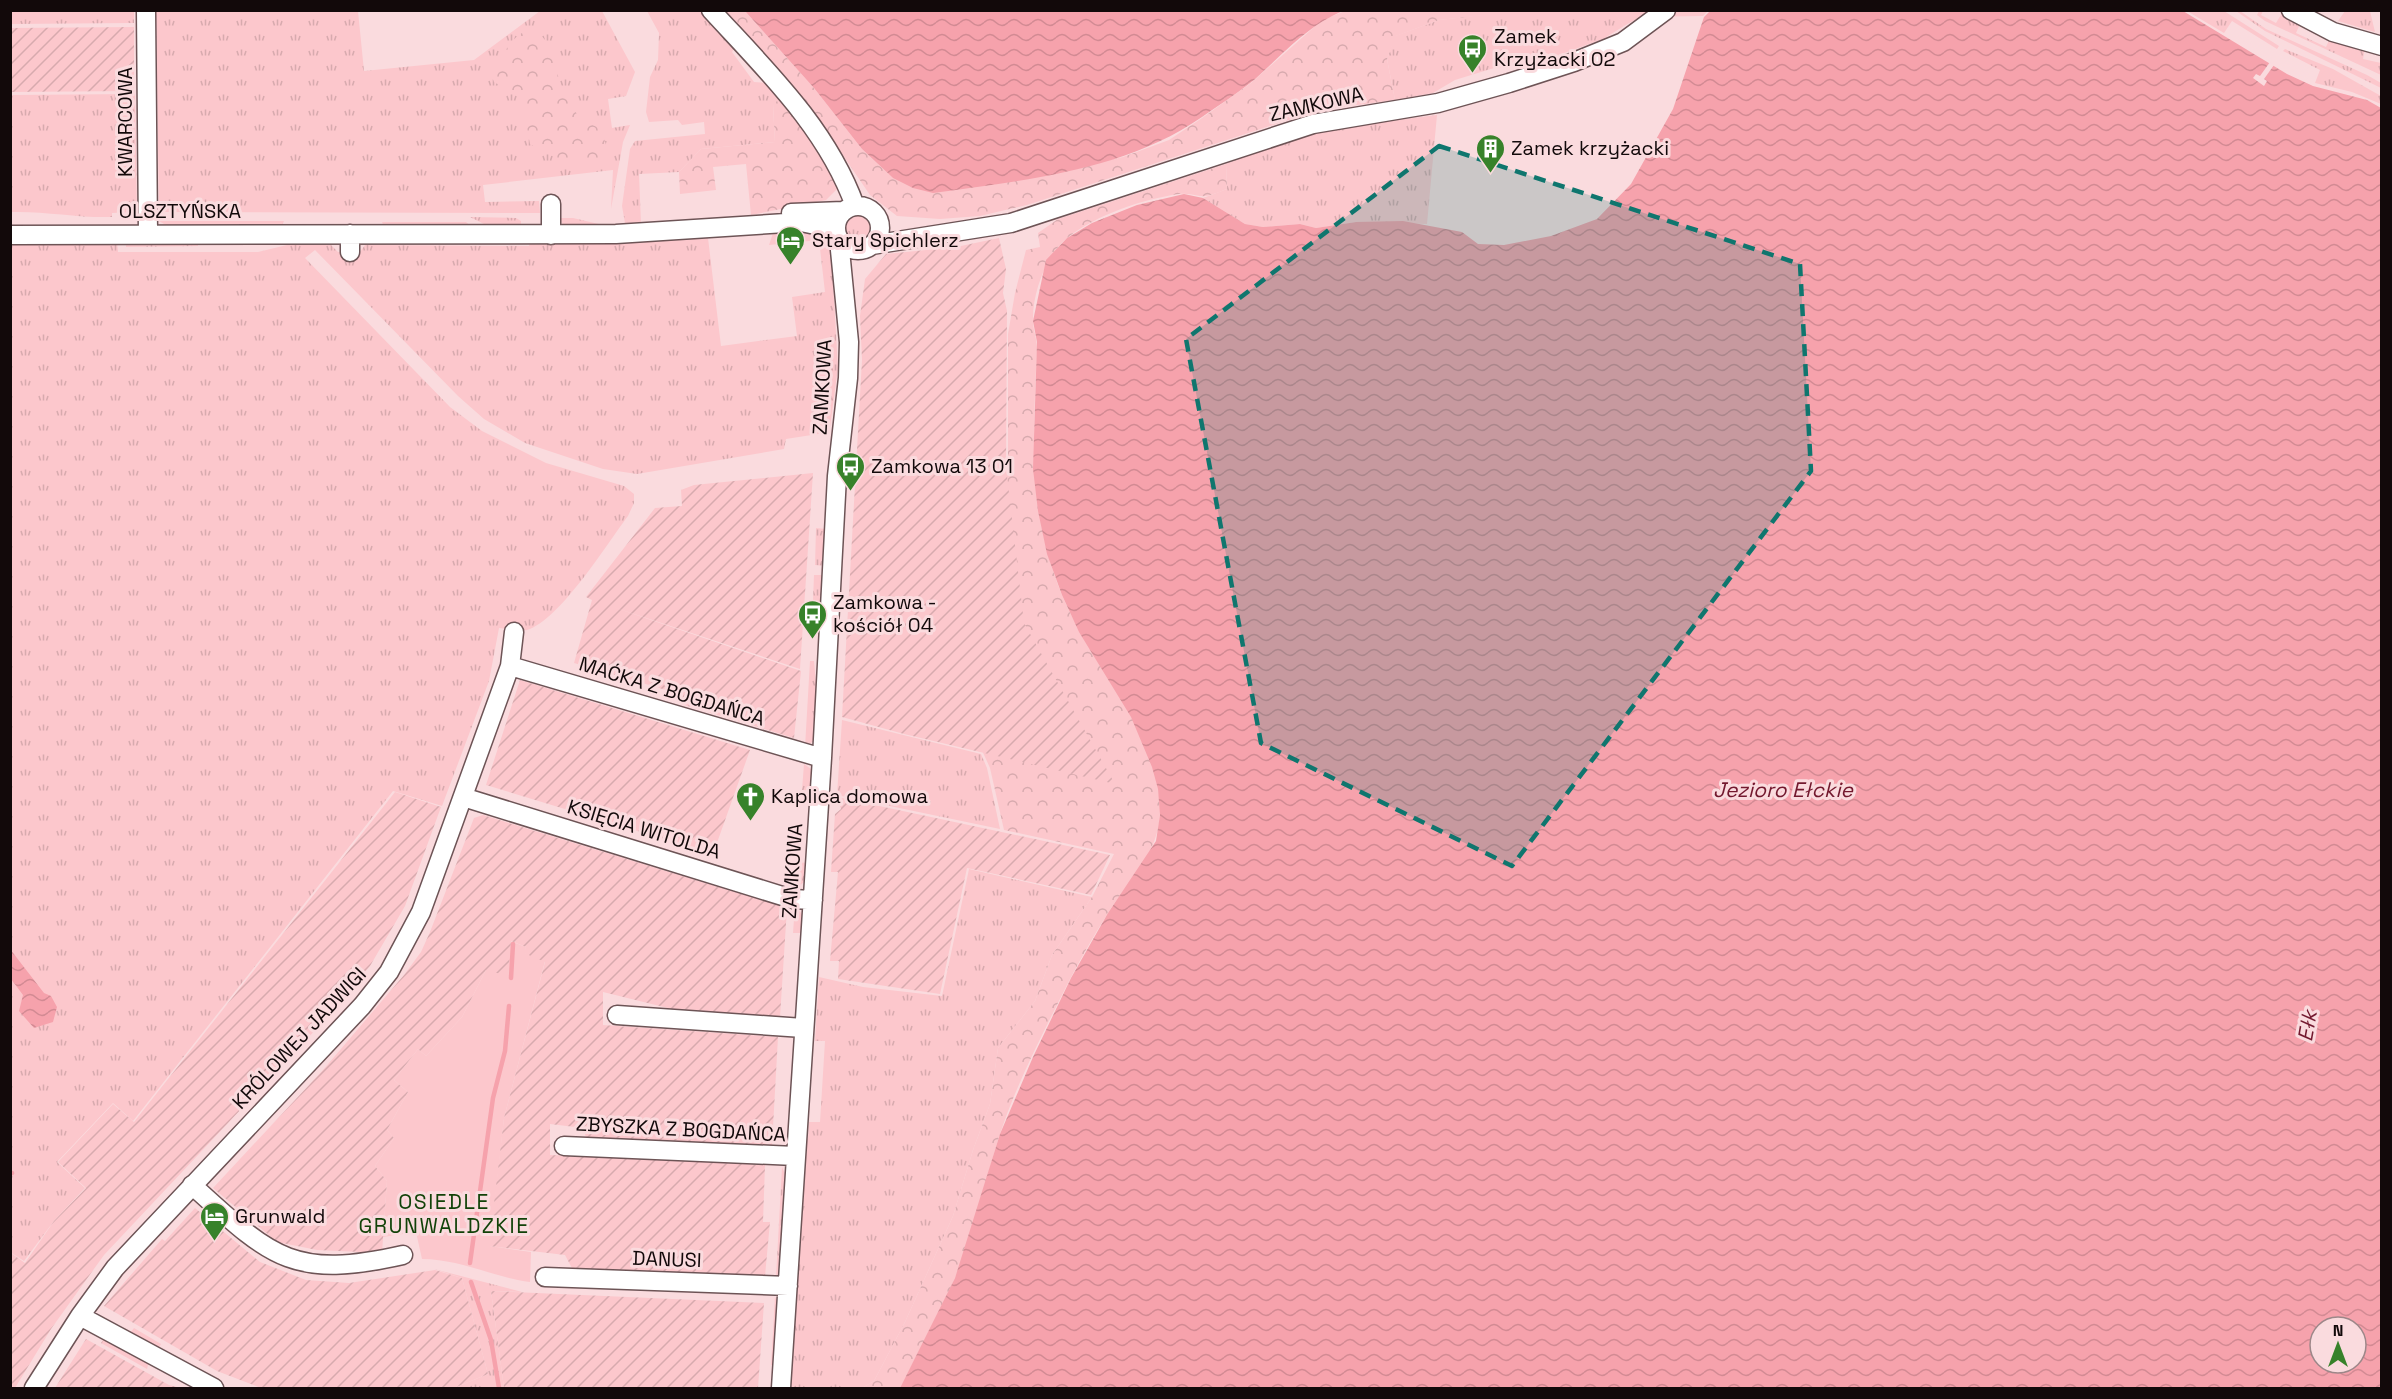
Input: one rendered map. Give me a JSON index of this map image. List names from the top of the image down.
{
  "streets": {
    "street": [
      "ZAMKOWA",
      "KWARCOWA",
      "OLSZTYŃSKA",
      "MAĆKA Z BOGDAŃCA",
      "KSIĘCIA WITOLDA",
      "KRÓLOWEJ JADWIGI",
      "ZBYSZKA Z BOGDAŃCA",
      "DANUSI"
    ]
  },
  "crossings": [
    ["ZAMKOWA", "MAĆKA Z BOGDAŃCA"],
    ["ZAMKOWA", "KSIĘCIA WITOLDA"],
    ["ZAMKOWA", "ZBYSZKA Z BOGDAŃCA"],
    ["ZAMKOWA", "DANUSI"],
    ["KWARCOWA", "OLSZTYŃSKA"],
    ["MAĆKA Z BOGDAŃCA", "KRÓLOWEJ JADWIGI"],
    ["KSIĘCIA WITOLDA", "KRÓLOWEJ JADWIGI"]
  ],
  "districts": ["OSIEDLE GRUNWALDZKIE"],
  "water": ["Jezioro Ełckie", "Ełk"],
  "places": {
    "bus stop": ["Zamek Krzyżacki 02", "Zamkowa 13 01", "Zamkowa - kościół 04"],
    "building": ["Zamek krzyżacki"],
    "hotel": ["Stary Spichlerz", "Grunwald"],
    "church": ["Kaplica domowa"]
  },
  "north": "top"
}
